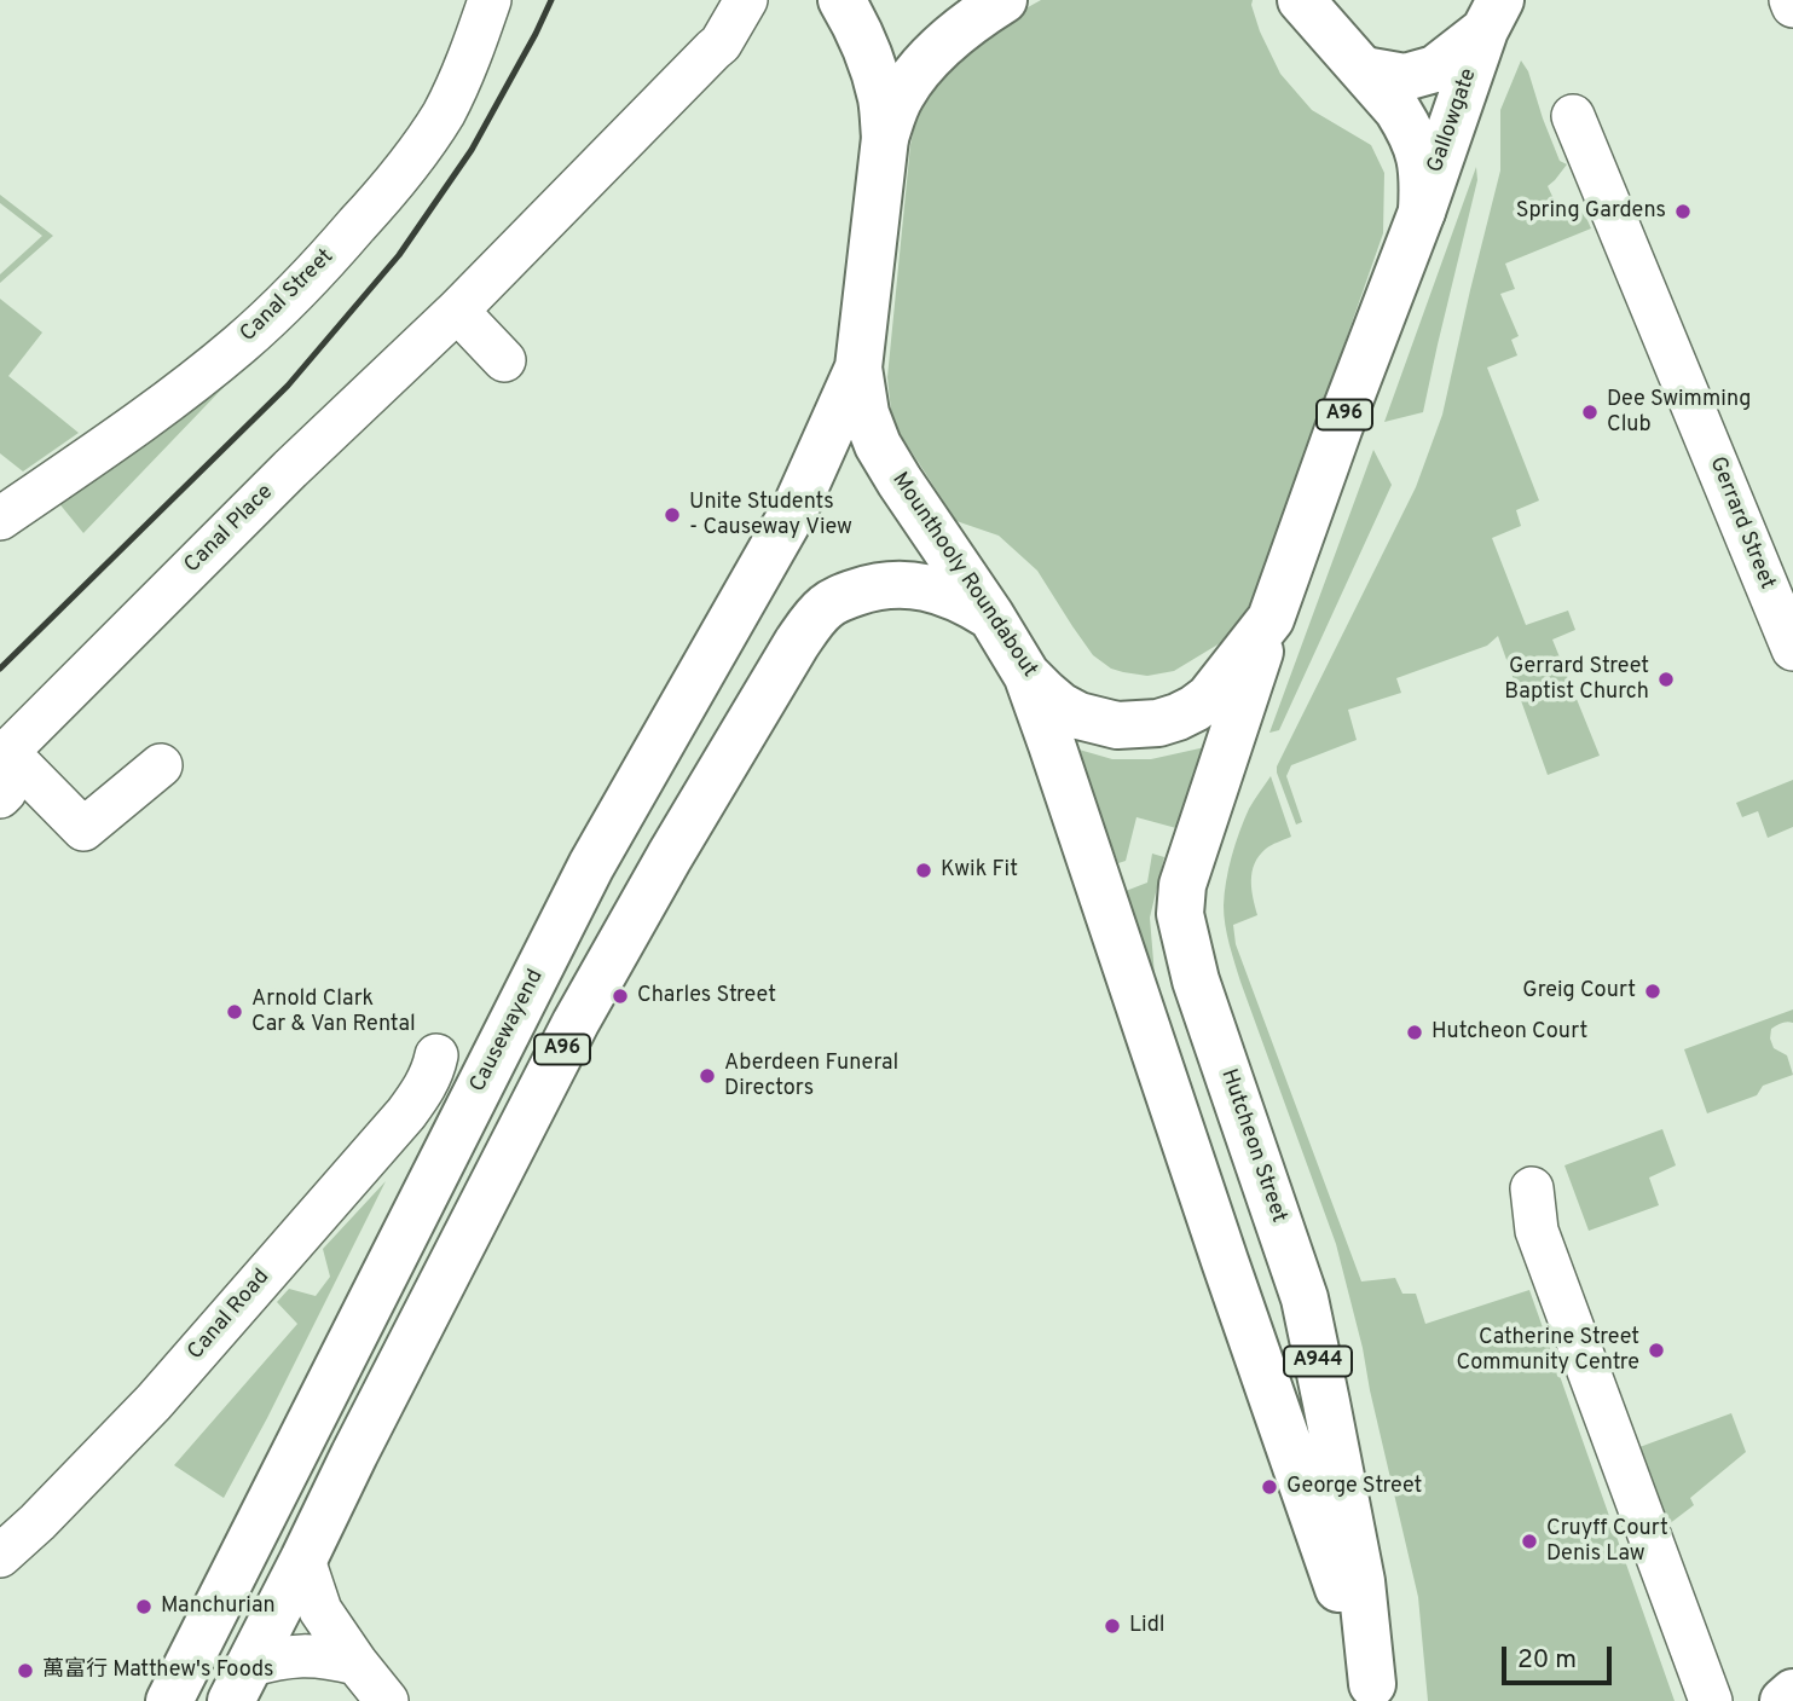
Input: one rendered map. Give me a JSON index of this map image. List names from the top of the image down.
{
  "streets": {
    "main road": [
      "Gallowgate",
      "A96",
      "Mounthooly Roundabout",
      "Causewayend",
      "Hutcheon Street",
      "A944"
    ],
    "street": [
      "Canal Street",
      "Gerrard Street",
      "Canal Place",
      "Canal Road"
    ]
  },
  "crossings": [
    ["Gallowgate", "Mounthooly Roundabout"],
    ["A96", "Mounthooly Roundabout"],
    ["Mounthooly Roundabout", "Causewayend"],
    ["Mounthooly Roundabout", "Hutcheon Street"]
  ],
  "places": [
    "Spring Gardens",
    "Dee Swimming Club",
    "Unite Students - Causeway View",
    "Gerrard Street Baptist Church",
    "Kwik Fit",
    "Greig Court",
    "Charles Street",
    "Arnold Clark Car & Van Rental",
    "Hutcheon Court",
    "Aberdeen Funeral Directors",
    "Catherine Street Community Centre",
    "George Street",
    "Cruyff Court Denis Law",
    "Manchurian",
    "Lidl",
    "萬富行 Matthew's Foods"
  ],
  "scale_bar": "20 m"
}
